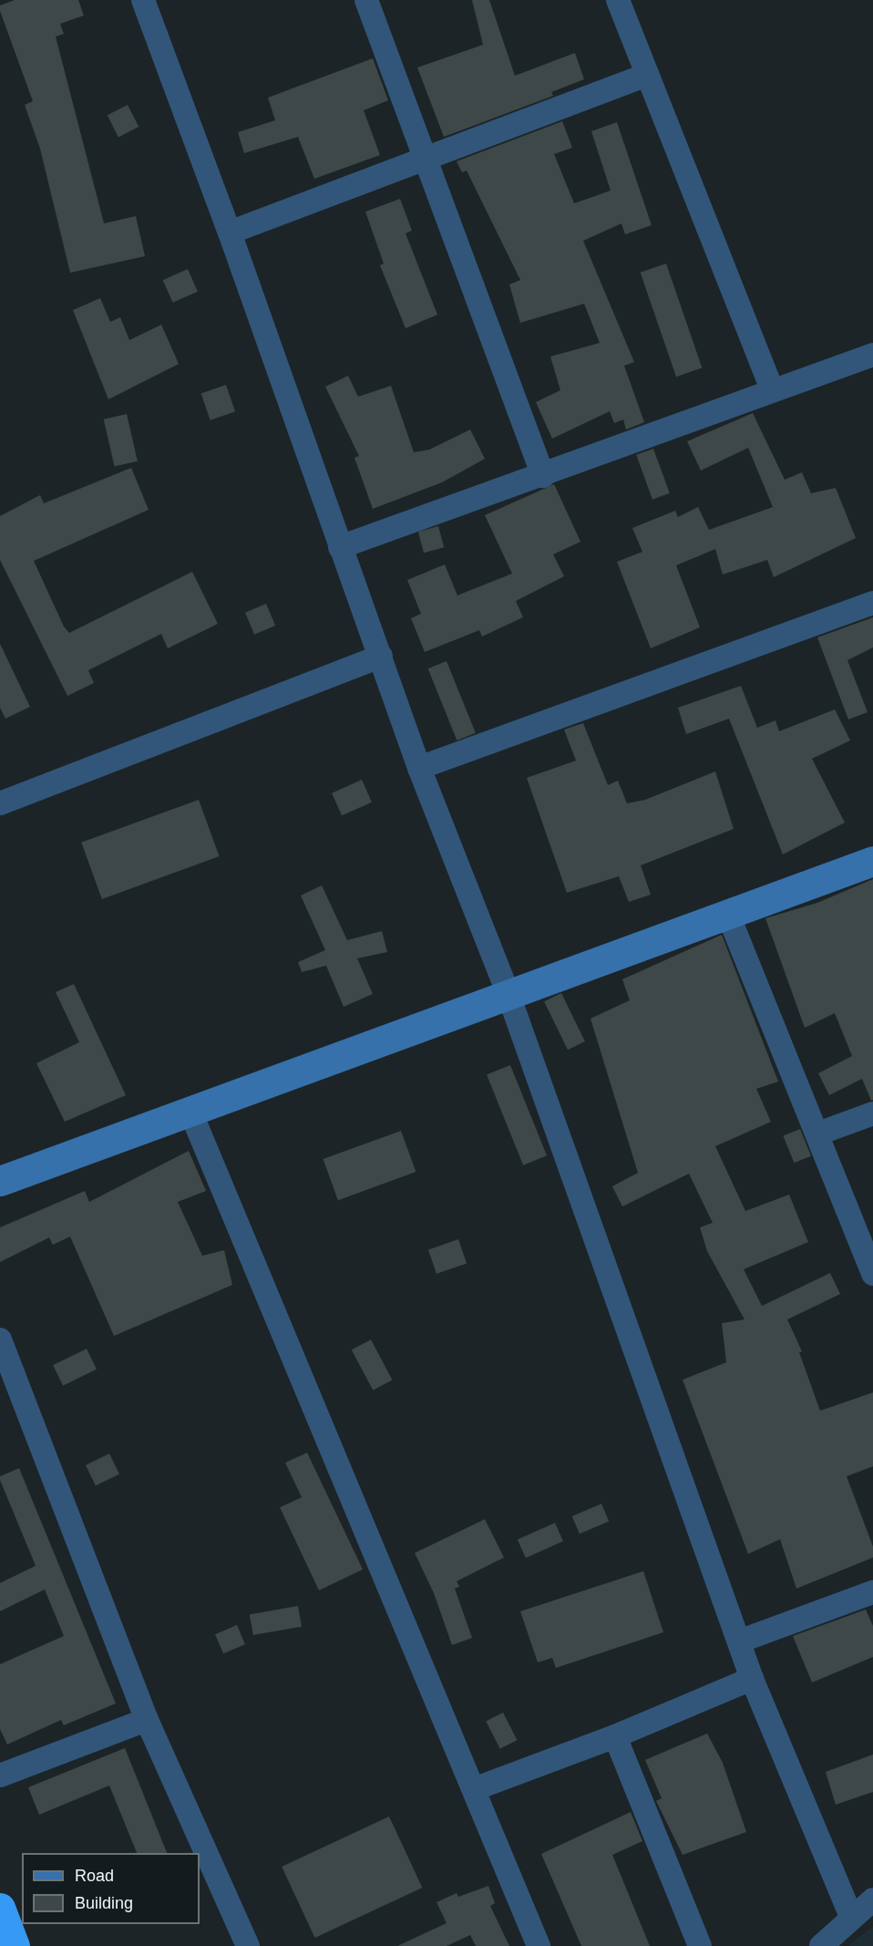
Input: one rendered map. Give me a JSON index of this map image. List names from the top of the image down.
{
  "legend": ["Road", "Building"]
}
